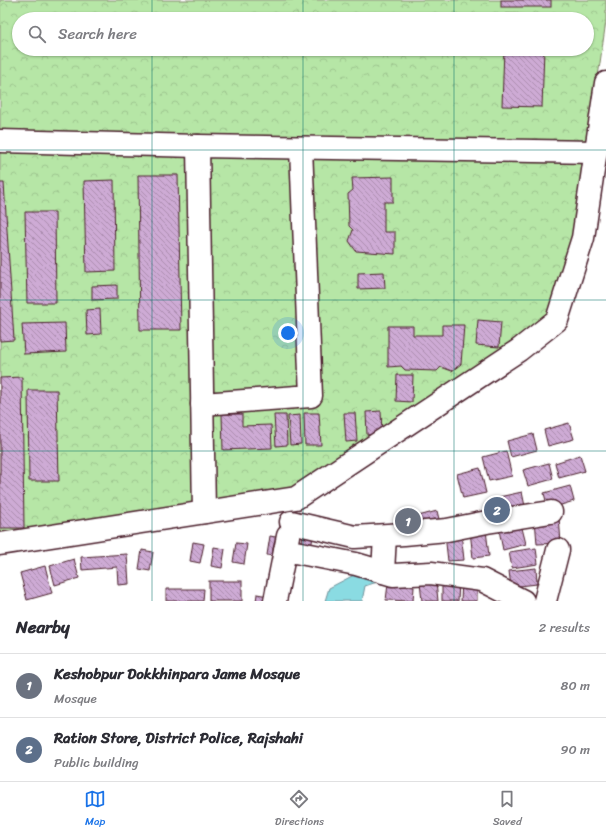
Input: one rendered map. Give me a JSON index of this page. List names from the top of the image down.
{
  "page": {
    "search": "Search here",
    "pins": ["2", "1"],
    "heading": ["Nearby", "2 results"],
    "list": [
      {
        "mark": "1",
        "name": "Keshobpur Dokkhinpara Jame Mosque",
        "note": "Mosque",
        "value": "80 m"
      },
      {
        "mark": "2",
        "name": "Ration Store, District Police, Rajshahi",
        "note": "Public building",
        "value": "90 m"
      }
    ],
    "nav": ["Map", "Directions", "Saved"]
  }
}
